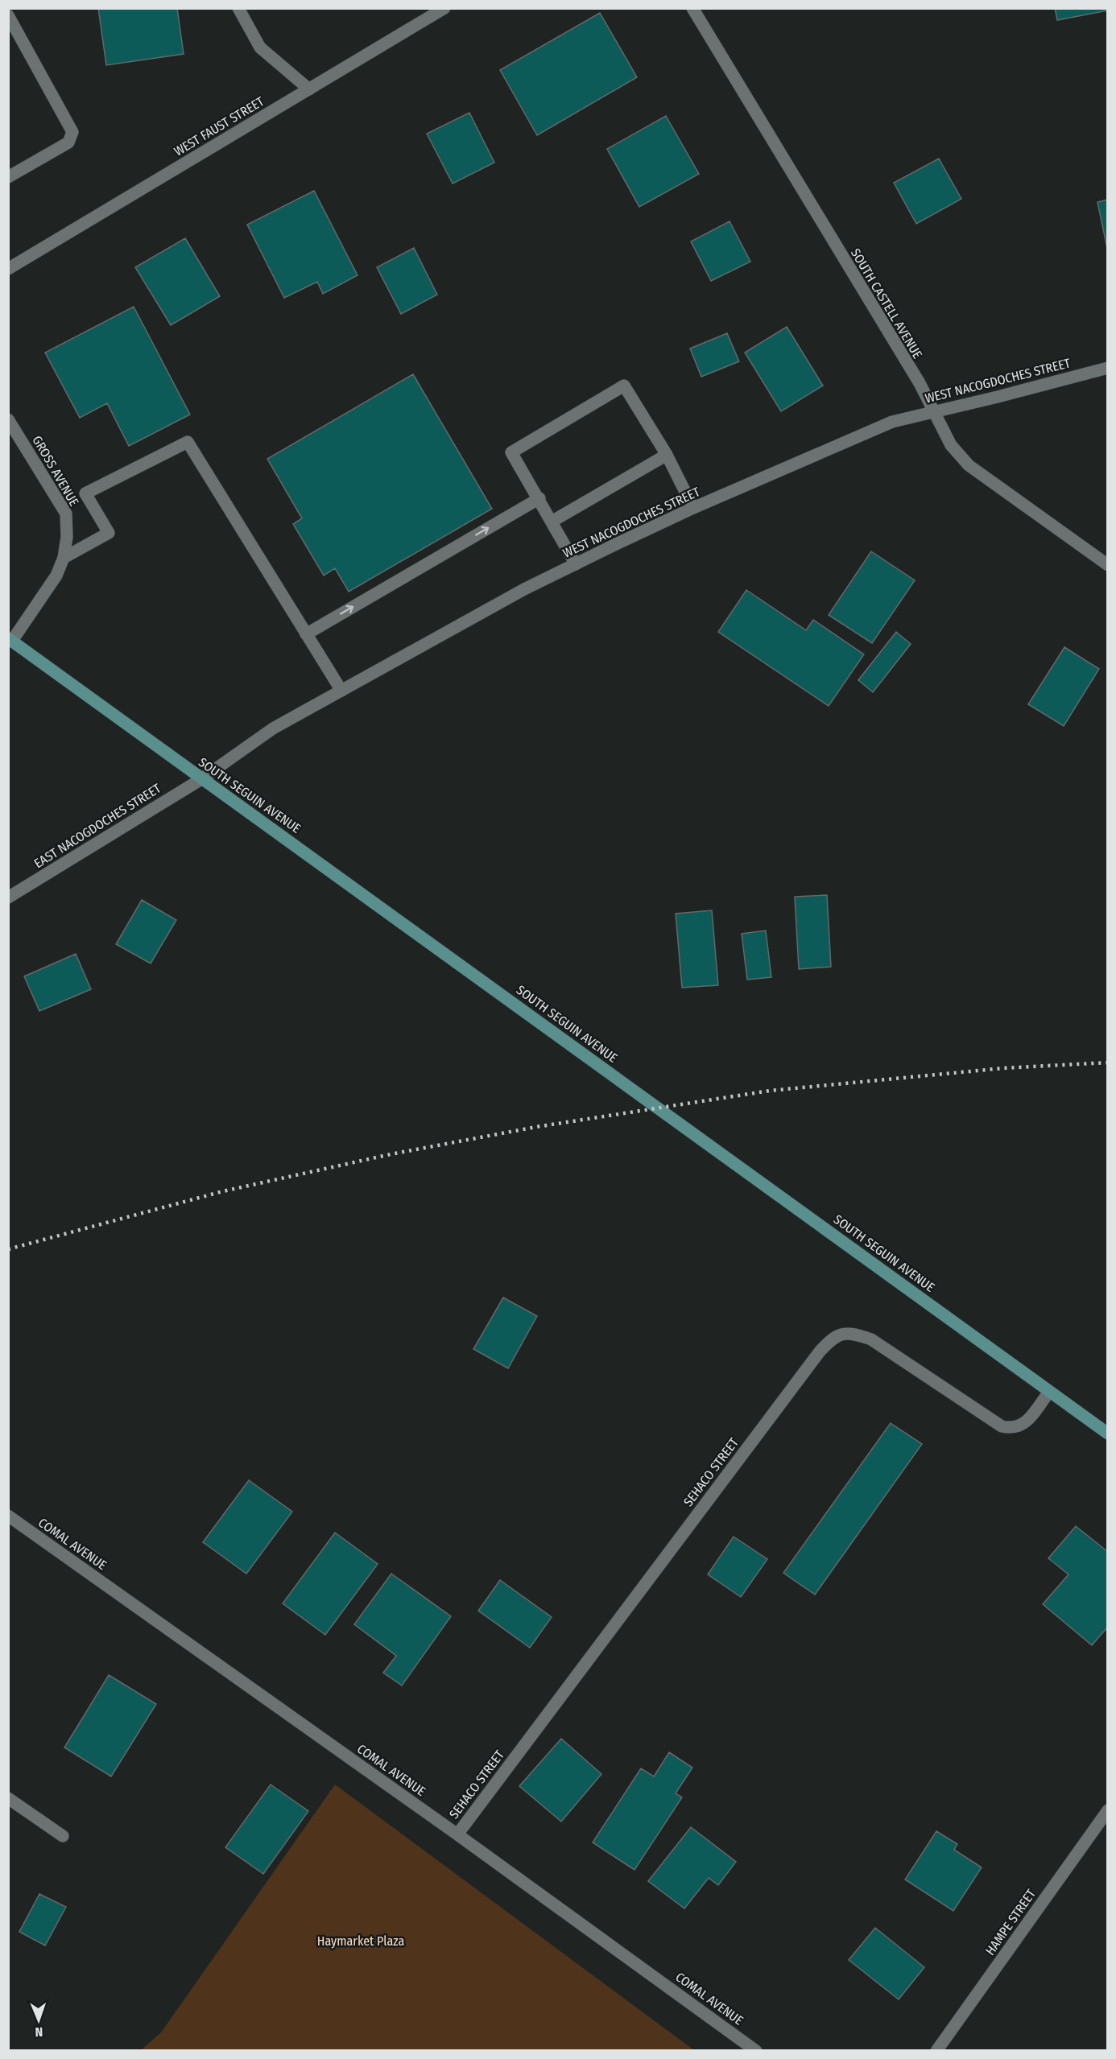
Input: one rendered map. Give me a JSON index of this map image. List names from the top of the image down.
{
  "streets": {
    "main road": ["SOUTH SEGUIN AVENUE"],
    "street": [
      "WEST FAUST STREET",
      "SOUTH CASTELL AVENUE",
      "WEST NACOGDOCHES STREET",
      "GROSS AVENUE",
      "EAST NACOGDOCHES STREET",
      "SEHACO STREET",
      "COMAL AVENUE",
      "HAMPE STREET"
    ]
  },
  "crossings": [
    ["SOUTH CASTELL AVENUE", "WEST NACOGDOCHES STREET"],
    ["WEST NACOGDOCHES STREET", "SOUTH SEGUIN AVENUE"],
    ["WEST NACOGDOCHES STREET", "EAST NACOGDOCHES STREET"],
    ["GROSS AVENUE", "SOUTH SEGUIN AVENUE"],
    ["SOUTH SEGUIN AVENUE", "EAST NACOGDOCHES STREET"],
    ["SOUTH SEGUIN AVENUE", "SEHACO STREET"],
    ["SEHACO STREET", "COMAL AVENUE"]
  ],
  "parks": ["Haymarket Plaza"],
  "north": "bottom"
}
